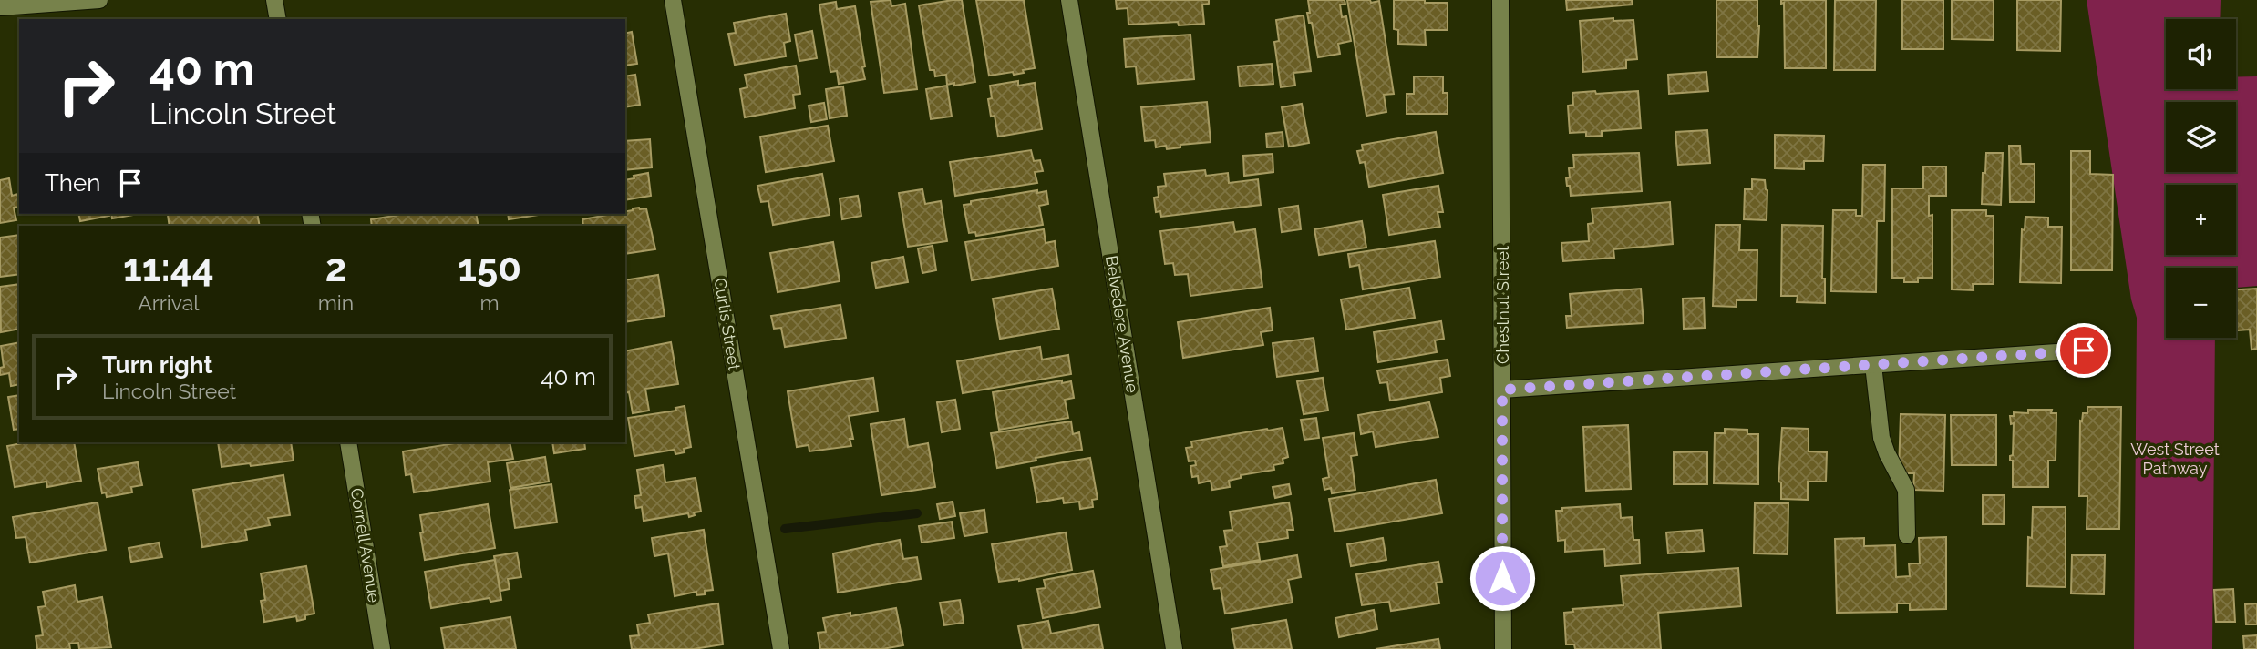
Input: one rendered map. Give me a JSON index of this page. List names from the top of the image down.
{
  "streets": {
    "street": [
      "Chestnut Street",
      "Curtis Street",
      "Belvedere Avenue",
      "Cornell Avenue"
    ]
  },
  "parks": ["West Street Pathway"],
  "page": {
    "map_buttons": ["+", "−"],
    "turn": ["40 m", "Lincoln Street"],
    "then": "Then",
    "eta": [
      "11:44",
      "Arrival",
      "2",
      "min",
      "150",
      "m"
    ],
    "list": [
      {
        "name": "Turn right",
        "note": "Lincoln Street",
        "value": "40 m"
      }
    ]
  }
}
